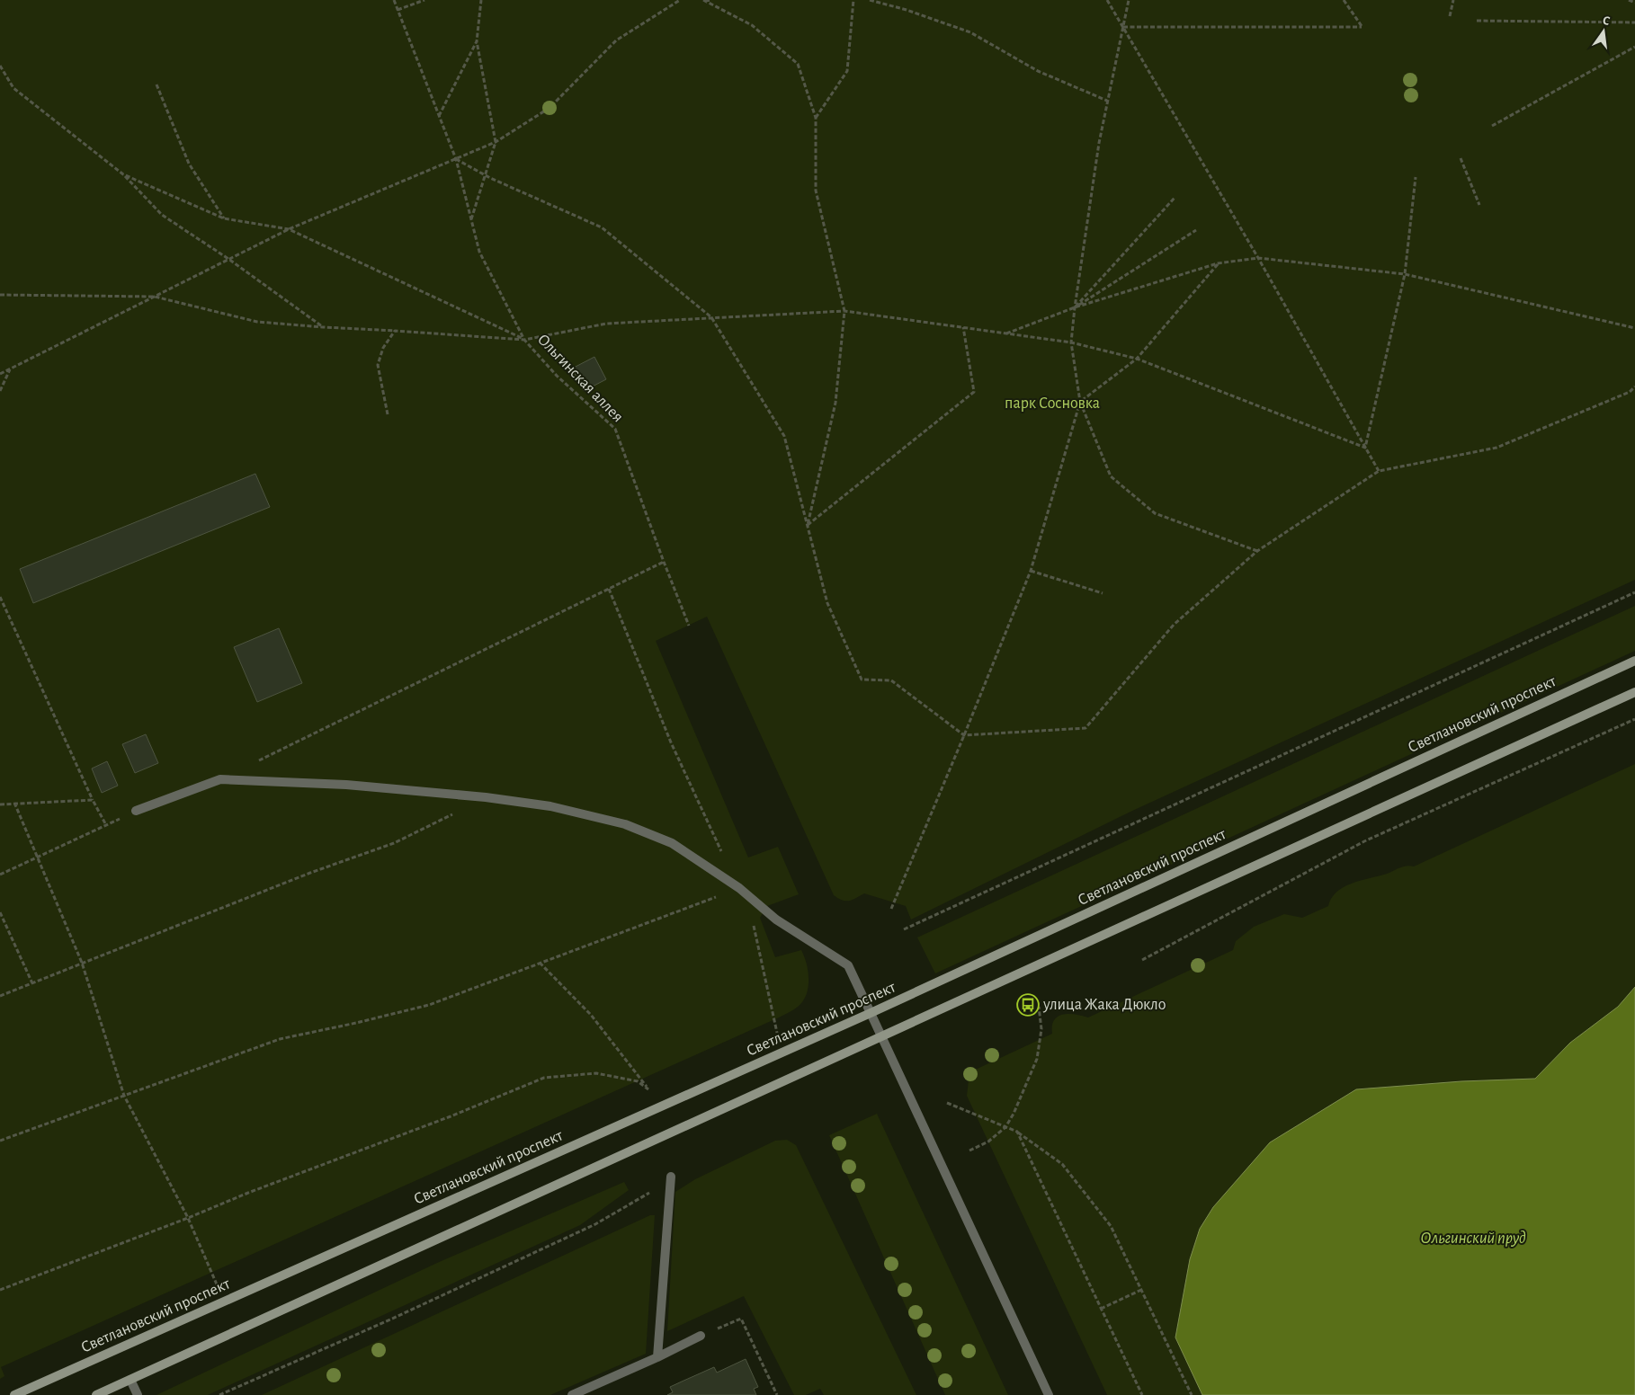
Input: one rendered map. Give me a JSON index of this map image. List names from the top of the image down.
{
  "streets": {
    "main road": ["Светлановский проспект"],
    "path": ["Ольгинская аллея"]
  },
  "water": ["Ольгинский пруд"],
  "parks": ["парк Сосновка"],
  "places": {
    "bus stop": ["улица Жака Дюкло"]
  },
  "north": "top"
}
